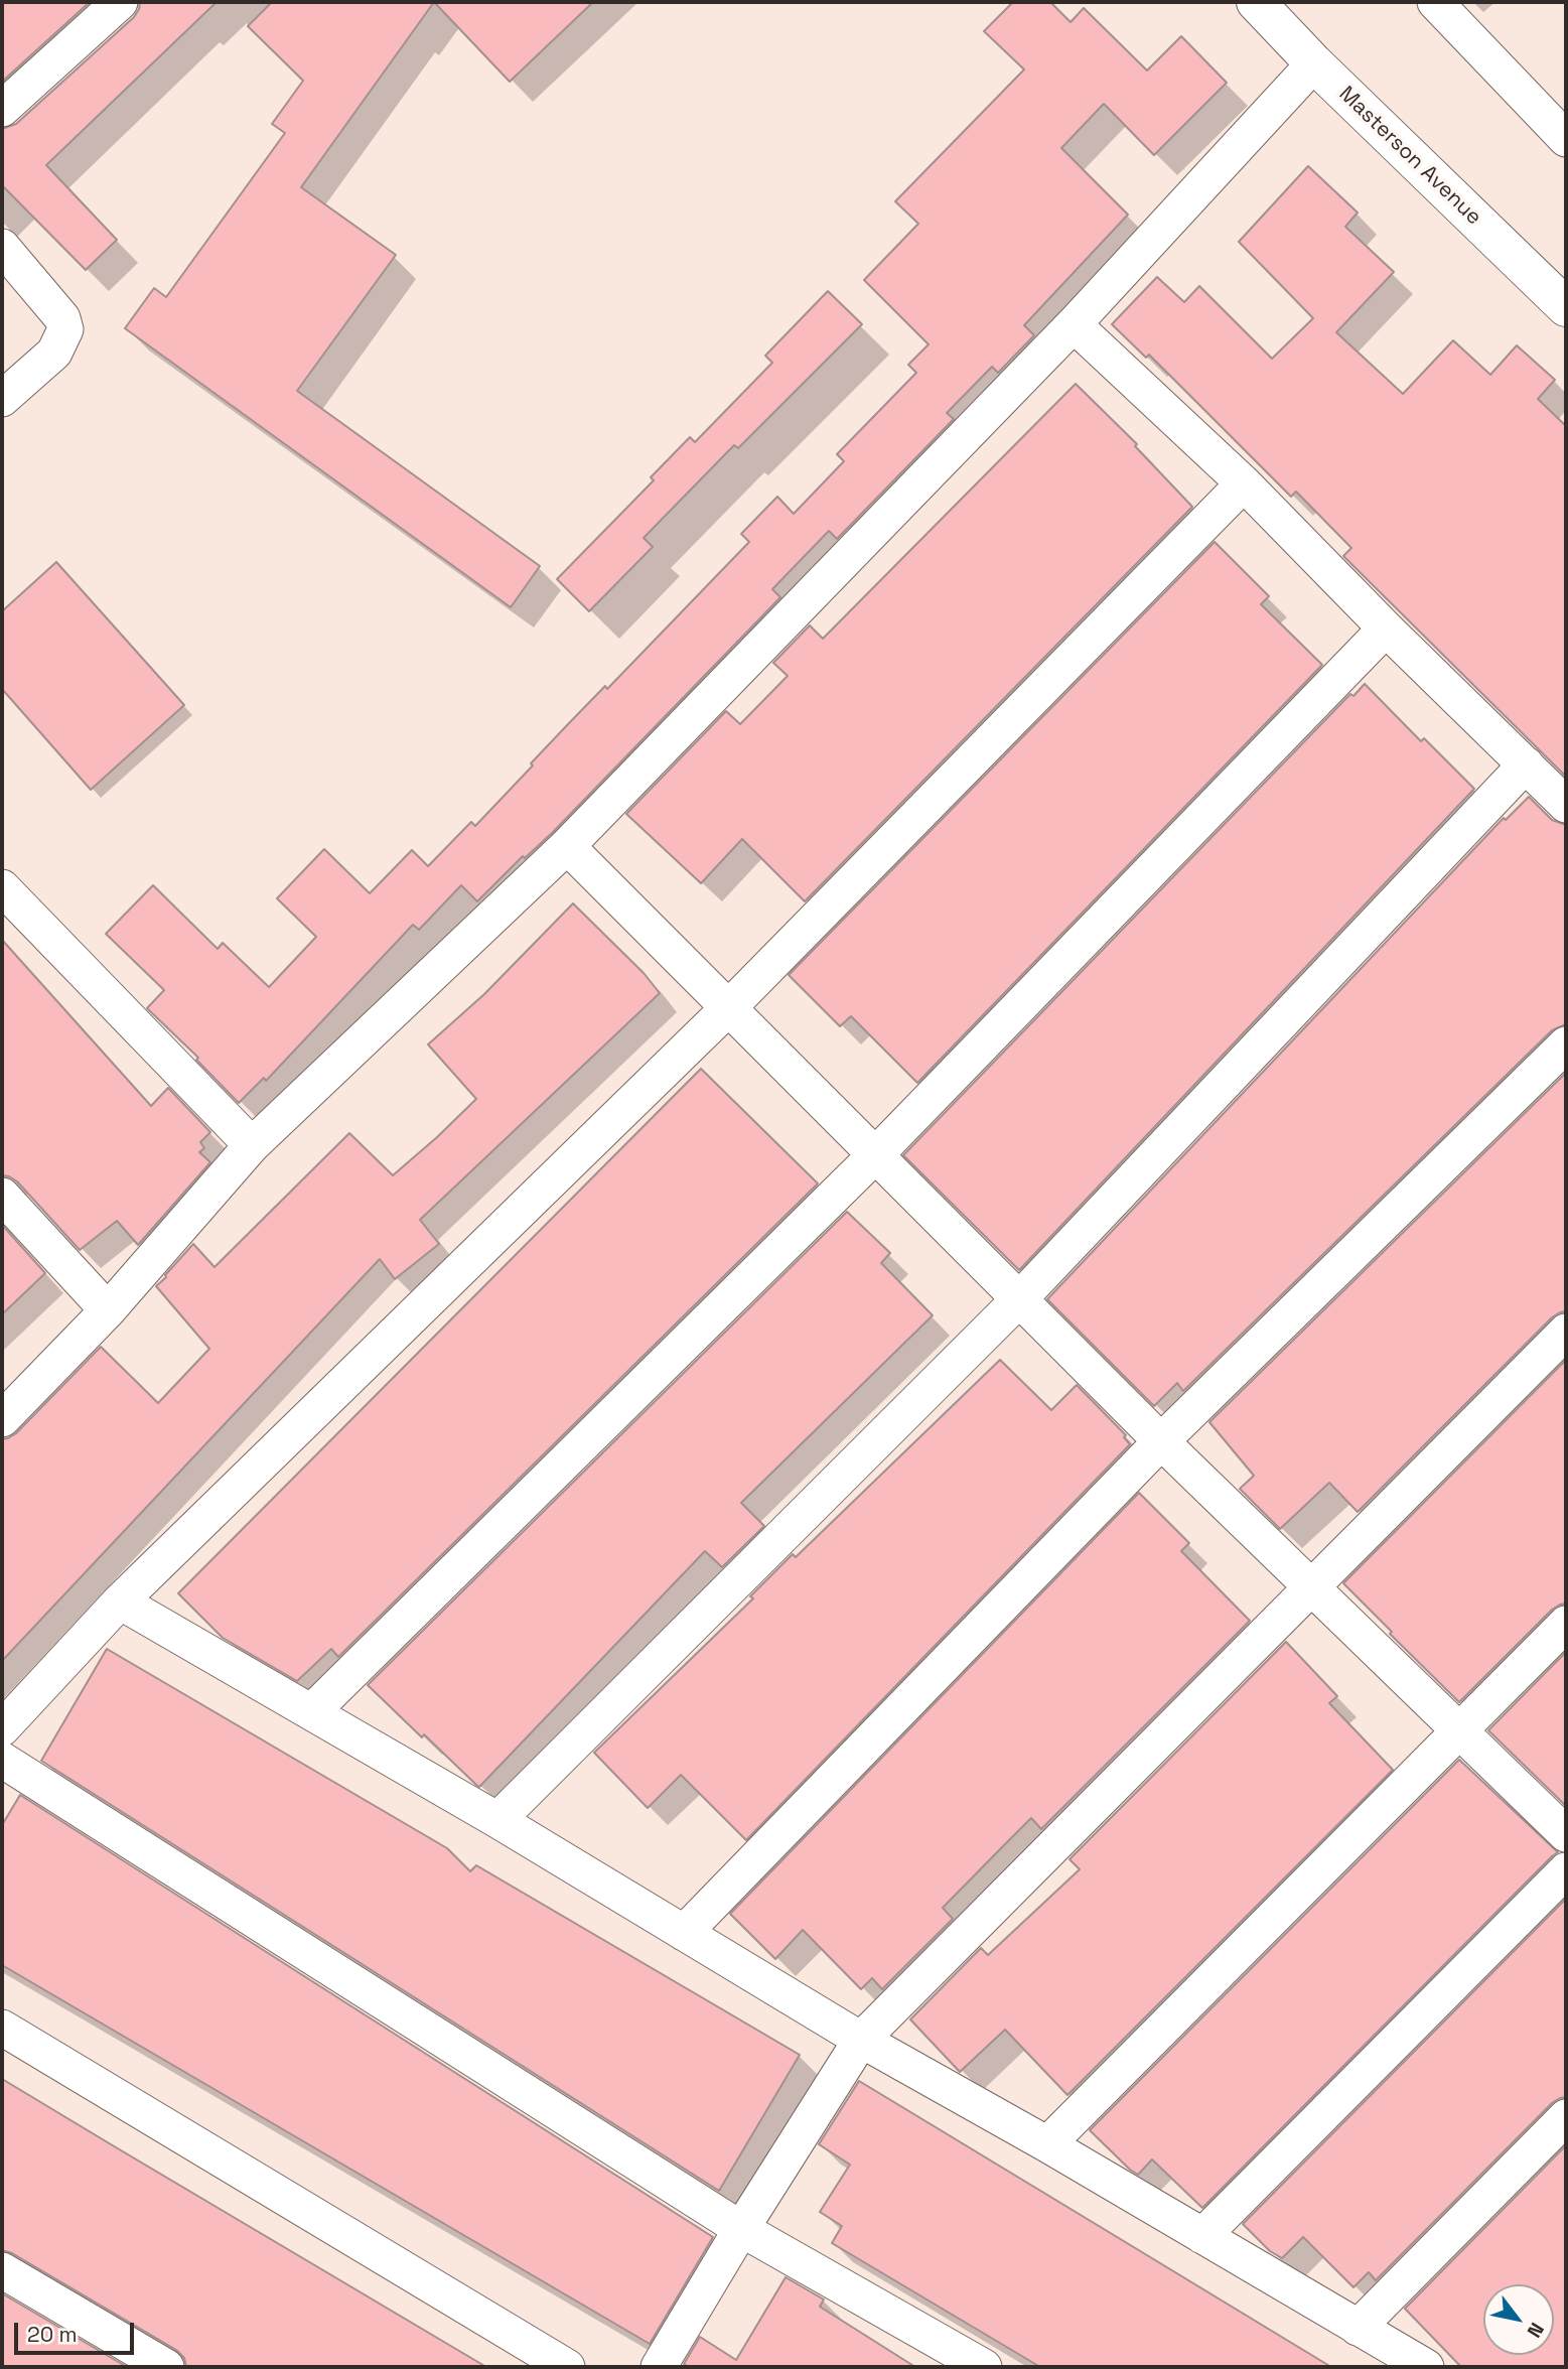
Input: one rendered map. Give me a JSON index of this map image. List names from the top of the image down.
{
  "streets": {
    "main road": ["Masterson Avenue"]
  },
  "scale_bar": "20 m",
  "north": "bottom right"
}
